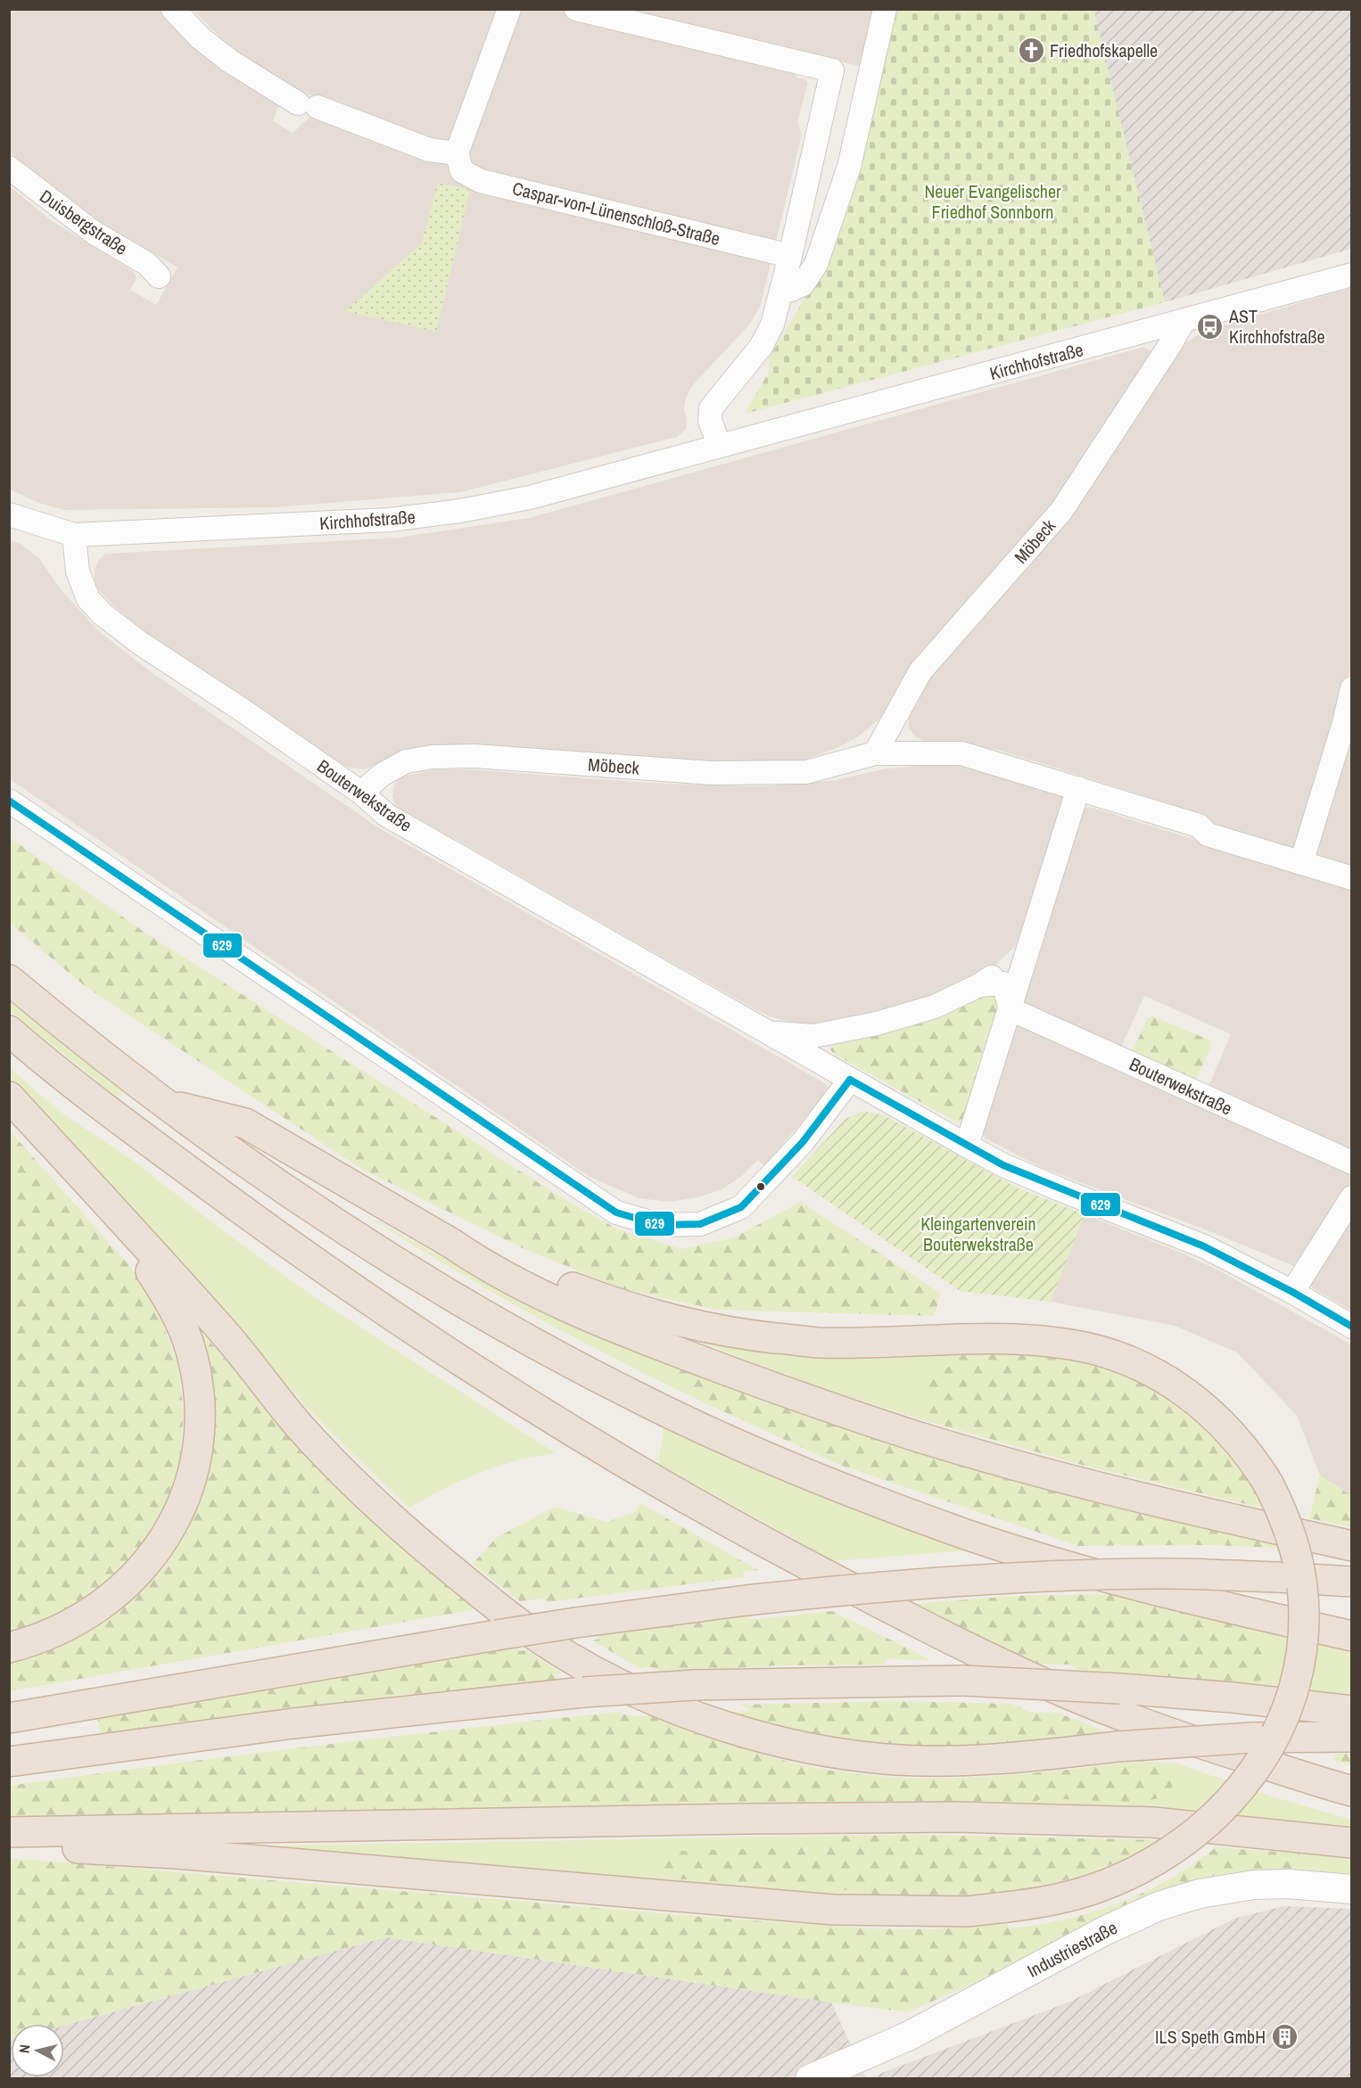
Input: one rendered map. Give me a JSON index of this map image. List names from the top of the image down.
{
  "streets": {
    "street": [
      "Caspar-von-Lünenschloß-Straße",
      "Duisbergstraße",
      "Kirchhofstraße",
      "Möbeck",
      "Bouterwekstraße",
      "Industriestraße"
    ]
  },
  "crossings": [
    ["Kirchhofstraße", "Möbeck"],
    ["Kirchhofstraße", "Bouterwekstraße"],
    ["Möbeck", "Bouterwekstraße"]
  ],
  "parks": ["Neuer Evangelischer Friedhof Sonnborn", "Kleingartenverein Bouterwekstraße"],
  "places": {
    "church": ["Friedhofskapelle"],
    "bus stop": ["AST Kirchhofstraße"],
    "building": ["ILS Speth GmbH"]
  },
  "lines": ["transit line 629"],
  "north": "left"
}
